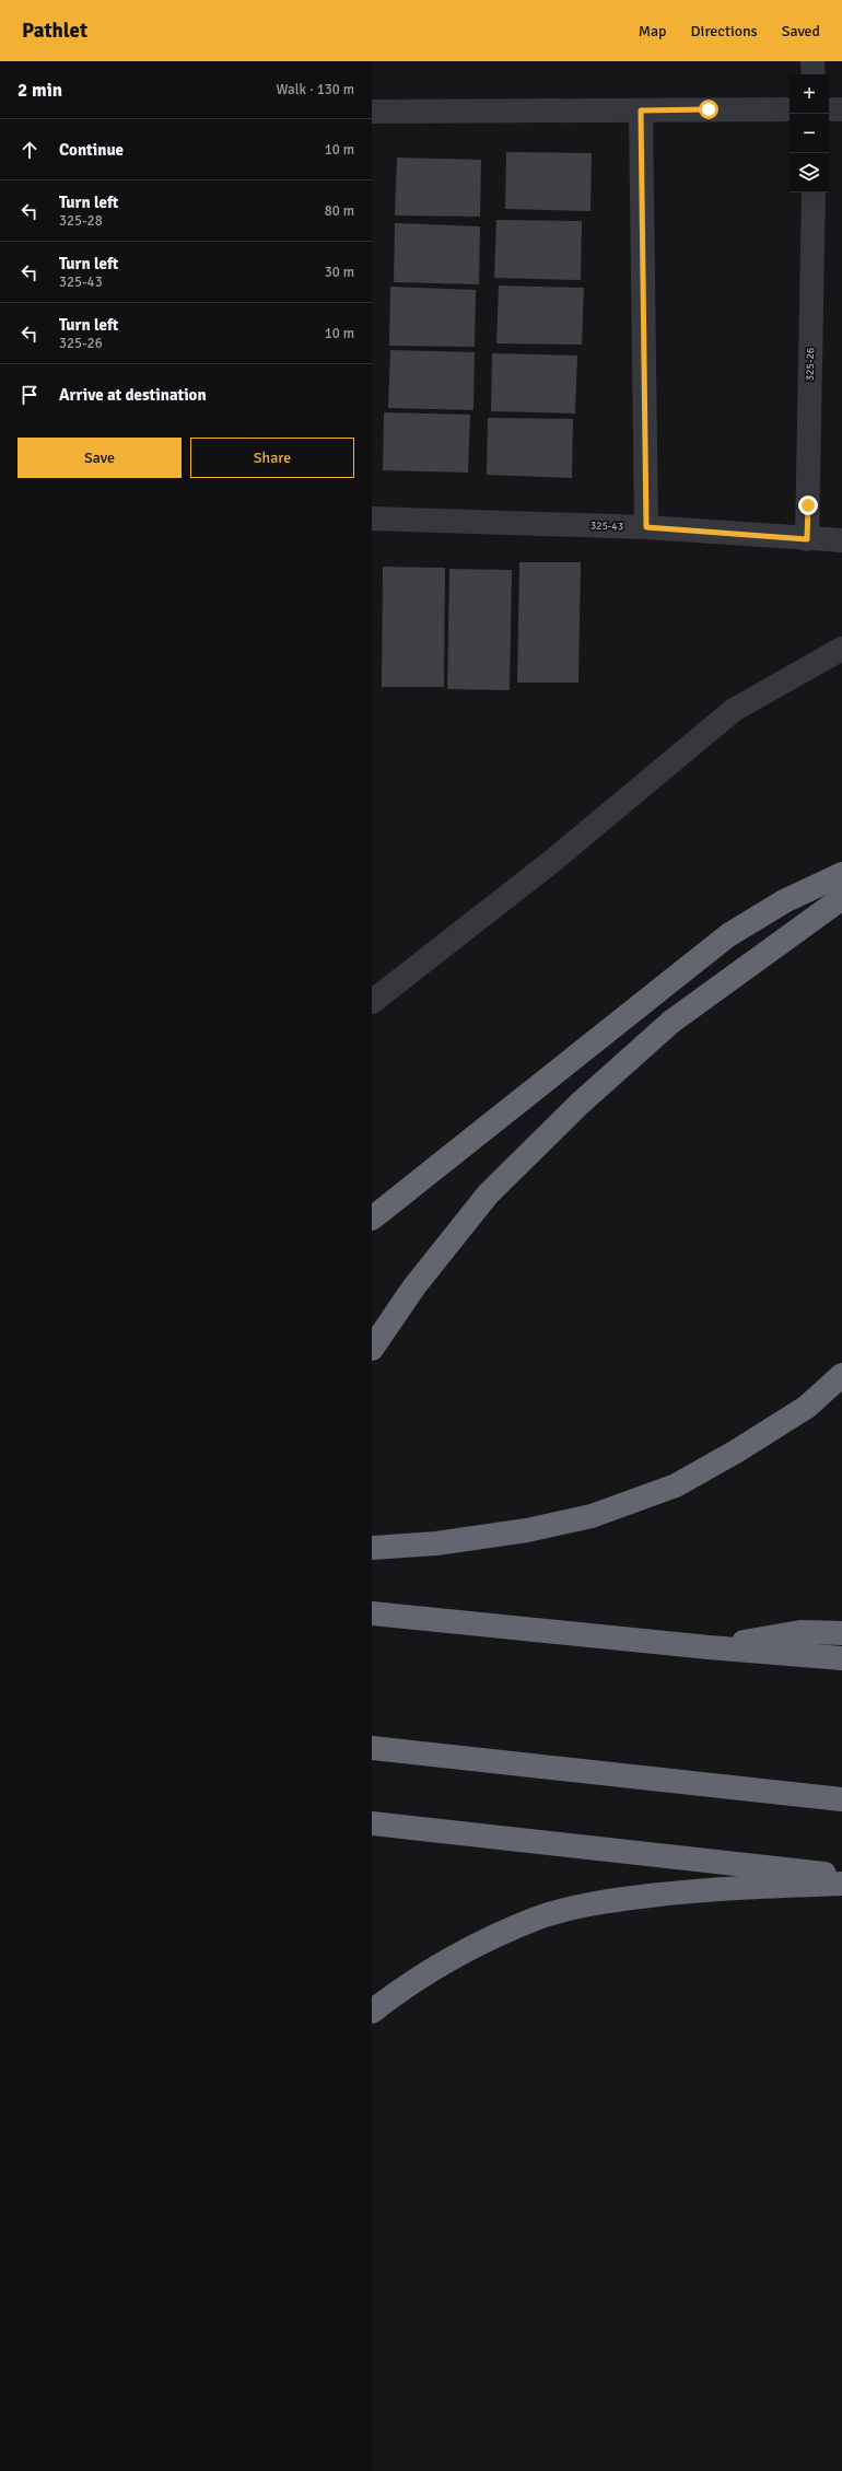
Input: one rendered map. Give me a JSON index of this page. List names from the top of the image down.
{
  "streets": {
    "street": ["325-26", "325-43"]
  },
  "crossings": [
    ["325-26", "325-43"]
  ],
  "page": {
    "header": "Pathlet",
    "nav": ["Map", "Directions", "Saved"],
    "heading": ["2 min", "Walk · 130 m"],
    "map_buttons": ["+", "−"],
    "list": [
      ["Continue", "10 m"],
      ["Turn left", "325-28", "80 m"],
      ["Turn left", "325-43", "30 m"],
      ["Turn left", "325-26", "10 m"],
      "Arrive at destination"
    ],
    "buttons": ["Save", "Share"]
  }
}
